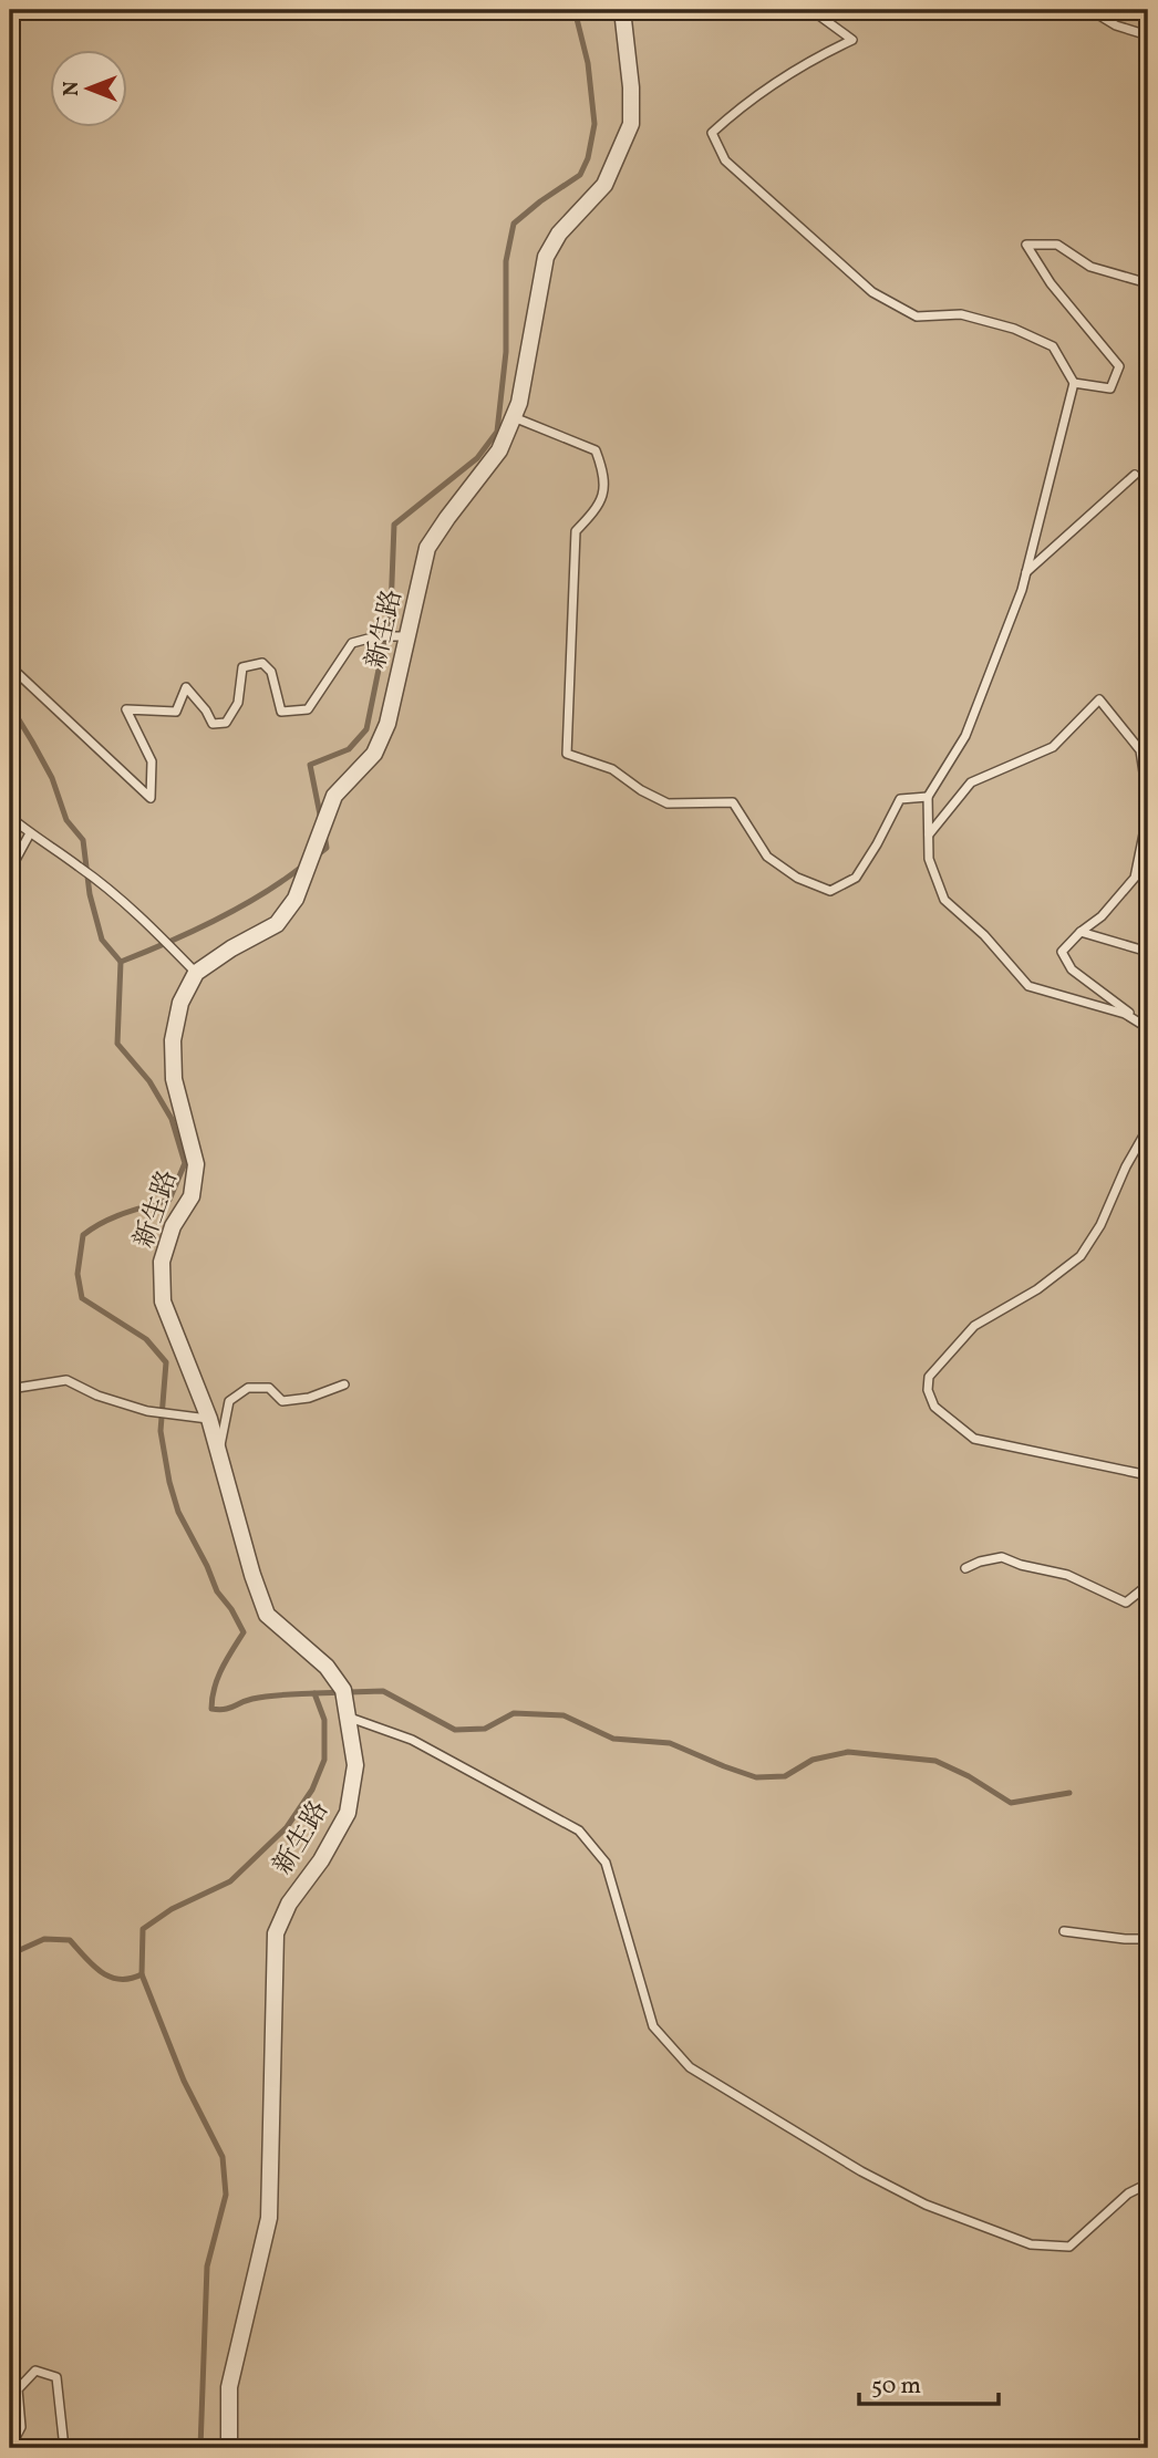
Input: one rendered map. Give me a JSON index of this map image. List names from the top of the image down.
{
  "streets": {
    "street": ["新生路"]
  },
  "scale_bar": "50 m",
  "north": "left"
}
